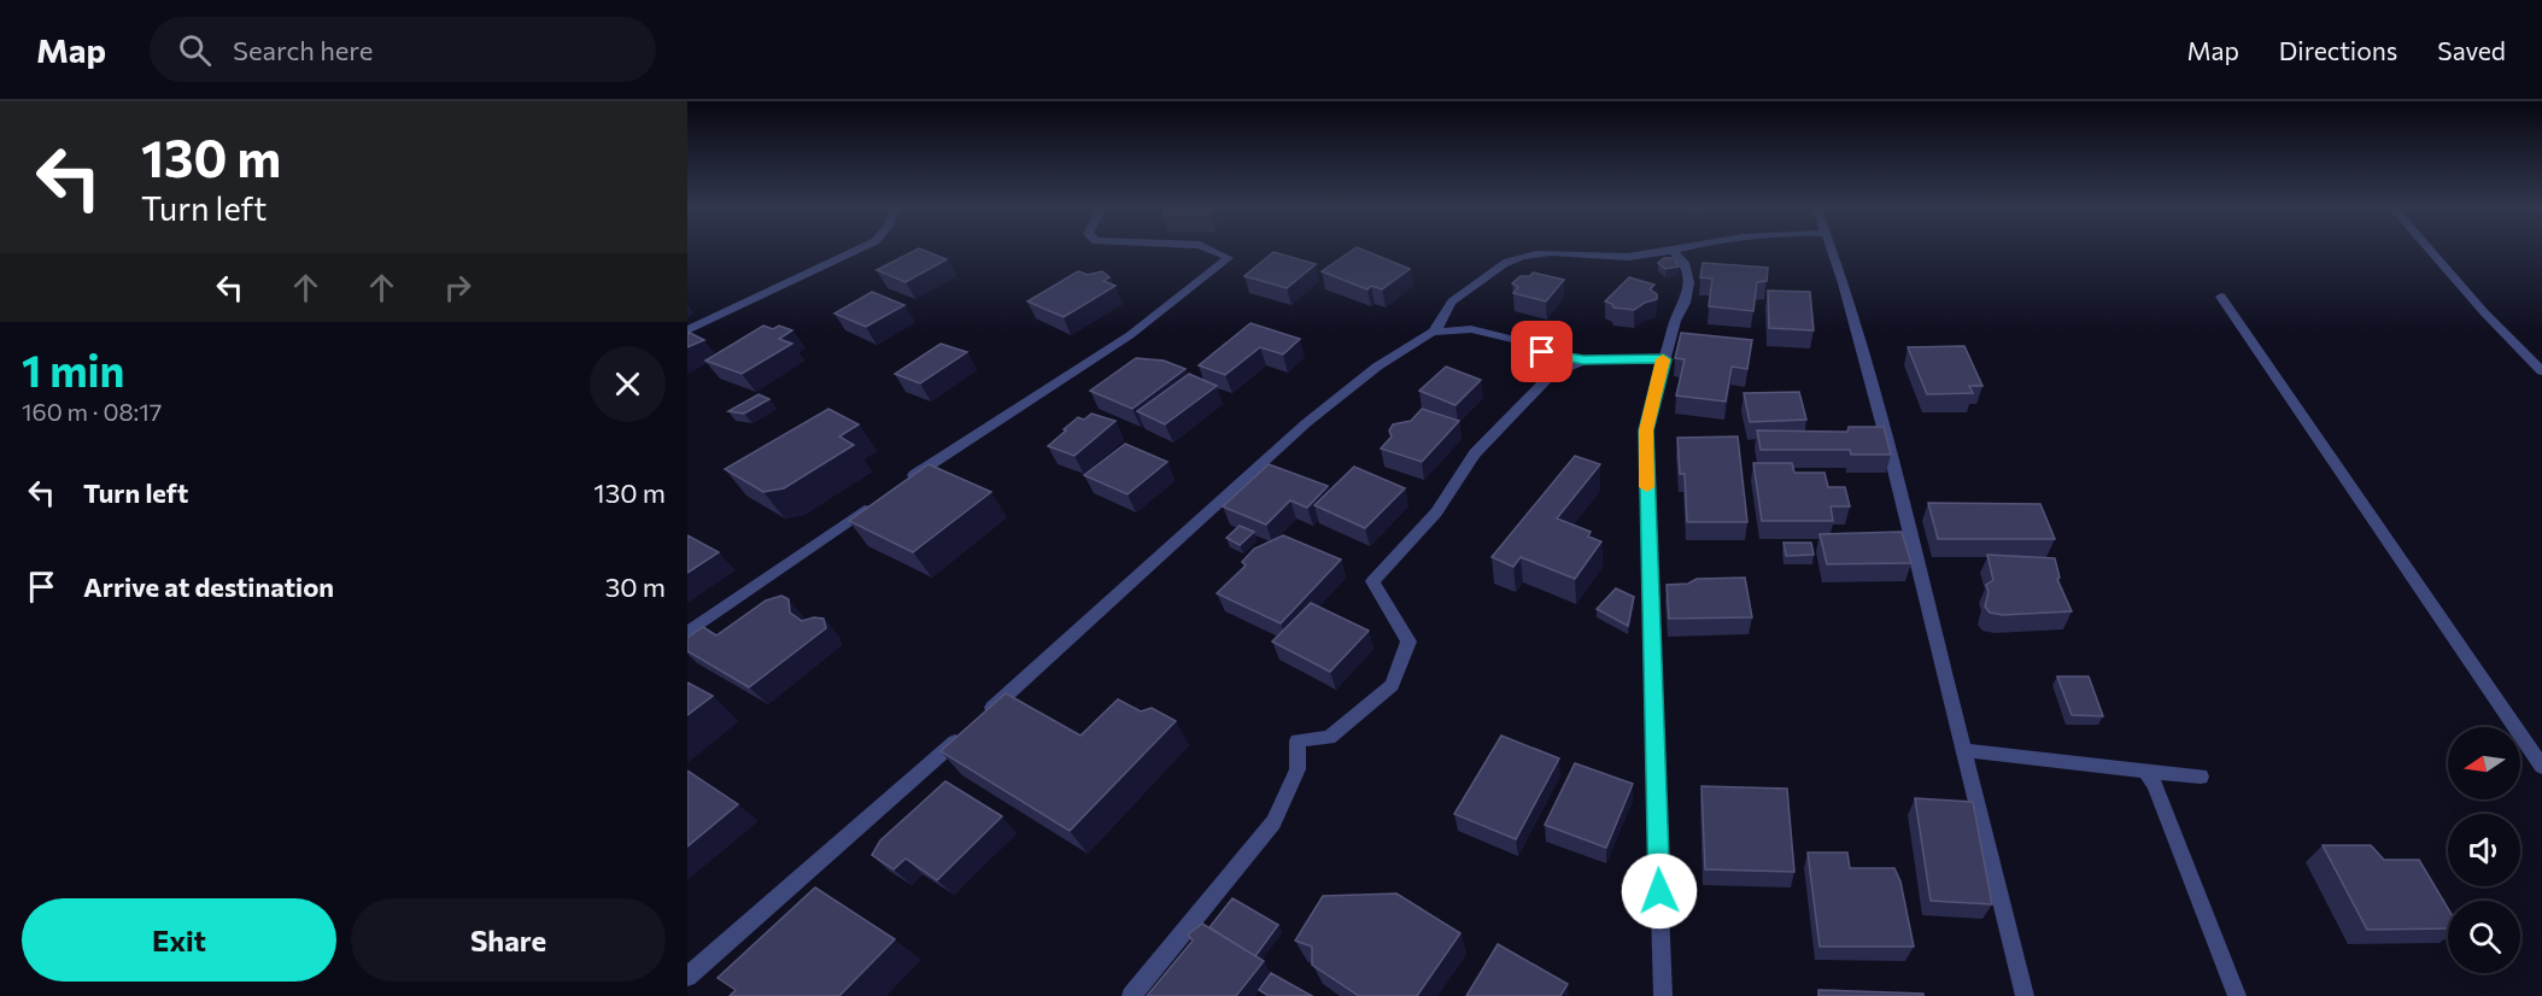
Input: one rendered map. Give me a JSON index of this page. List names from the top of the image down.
{
  "north": "left",
  "page": {
    "header": "Map",
    "search": "Search here",
    "nav": ["Map", "Directions", "Saved"],
    "turn": ["130 m", "Turn left"],
    "heading": ["1 min", "160 m · 08:17"],
    "list": [
      {
        "name": "Turn left",
        "value": "130 m"
      },
      {
        "name": "Arrive at destination",
        "value": "30 m"
      }
    ],
    "buttons": ["Exit", "Share"]
  }
}
